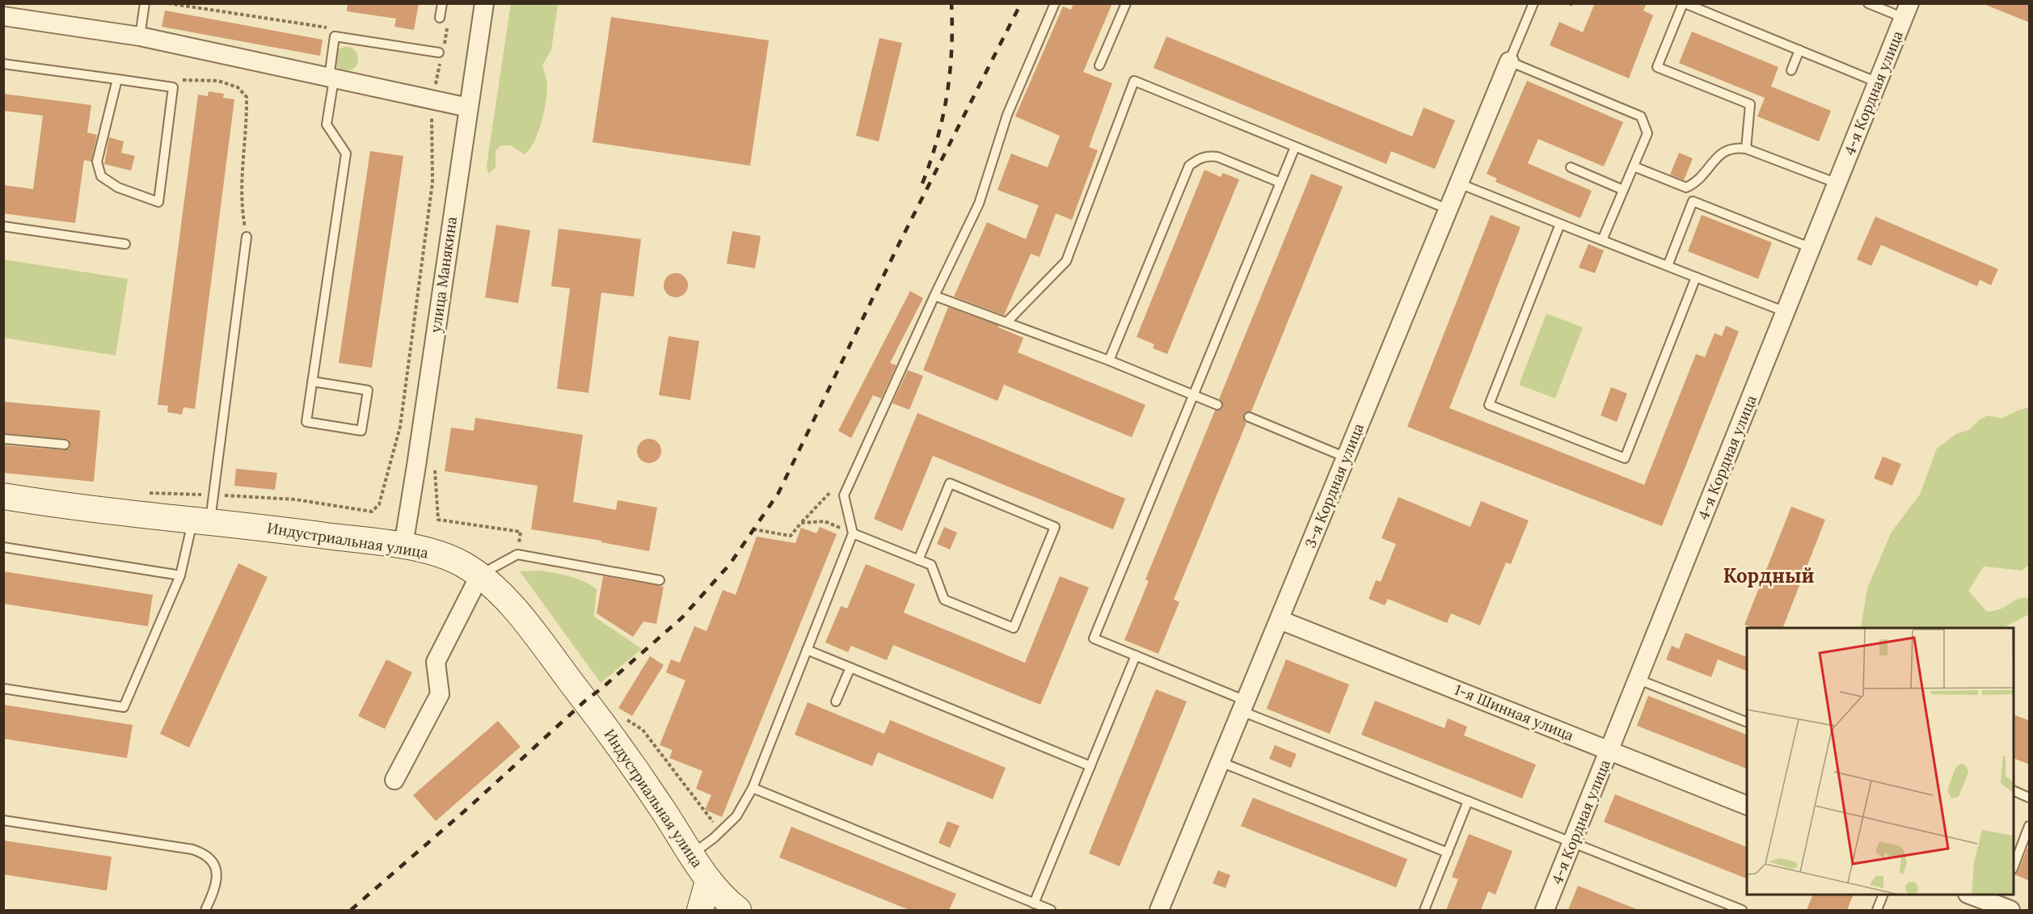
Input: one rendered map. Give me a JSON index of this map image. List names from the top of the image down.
{
  "streets": {
    "main road": ["Индустриальная улица"],
    "street": [
      "4-я Кордная улица",
      "улица Манякина",
      "3-я Кордная улица",
      "1-я Шинная улица"
    ]
  },
  "crossings": [
    ["4-я Кордная улица", "1-я Шинная улица"],
    ["улица Манякина", "Индустриальная улица"],
    ["3-я Кордная улица", "1-я Шинная улица"]
  ],
  "districts": ["Кордный"]
}
